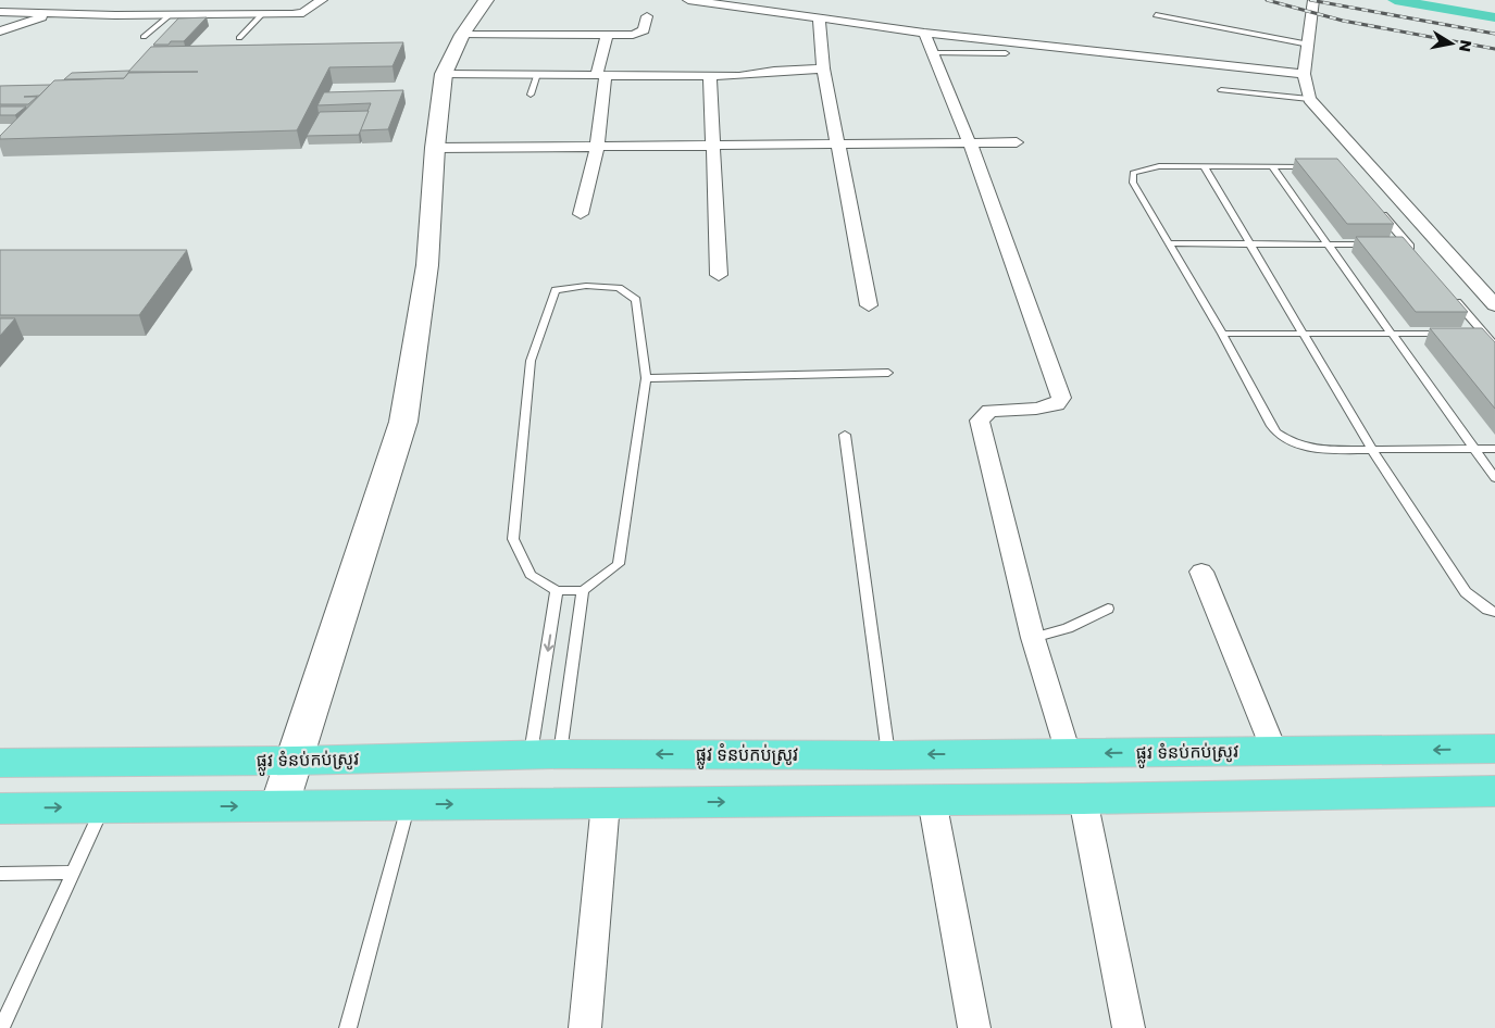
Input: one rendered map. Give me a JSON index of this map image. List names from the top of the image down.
{
  "streets": {
    "main road": ["ផ្លូវ ទំនប់កប់ស្រូវ"]
  },
  "north": "right"
}
